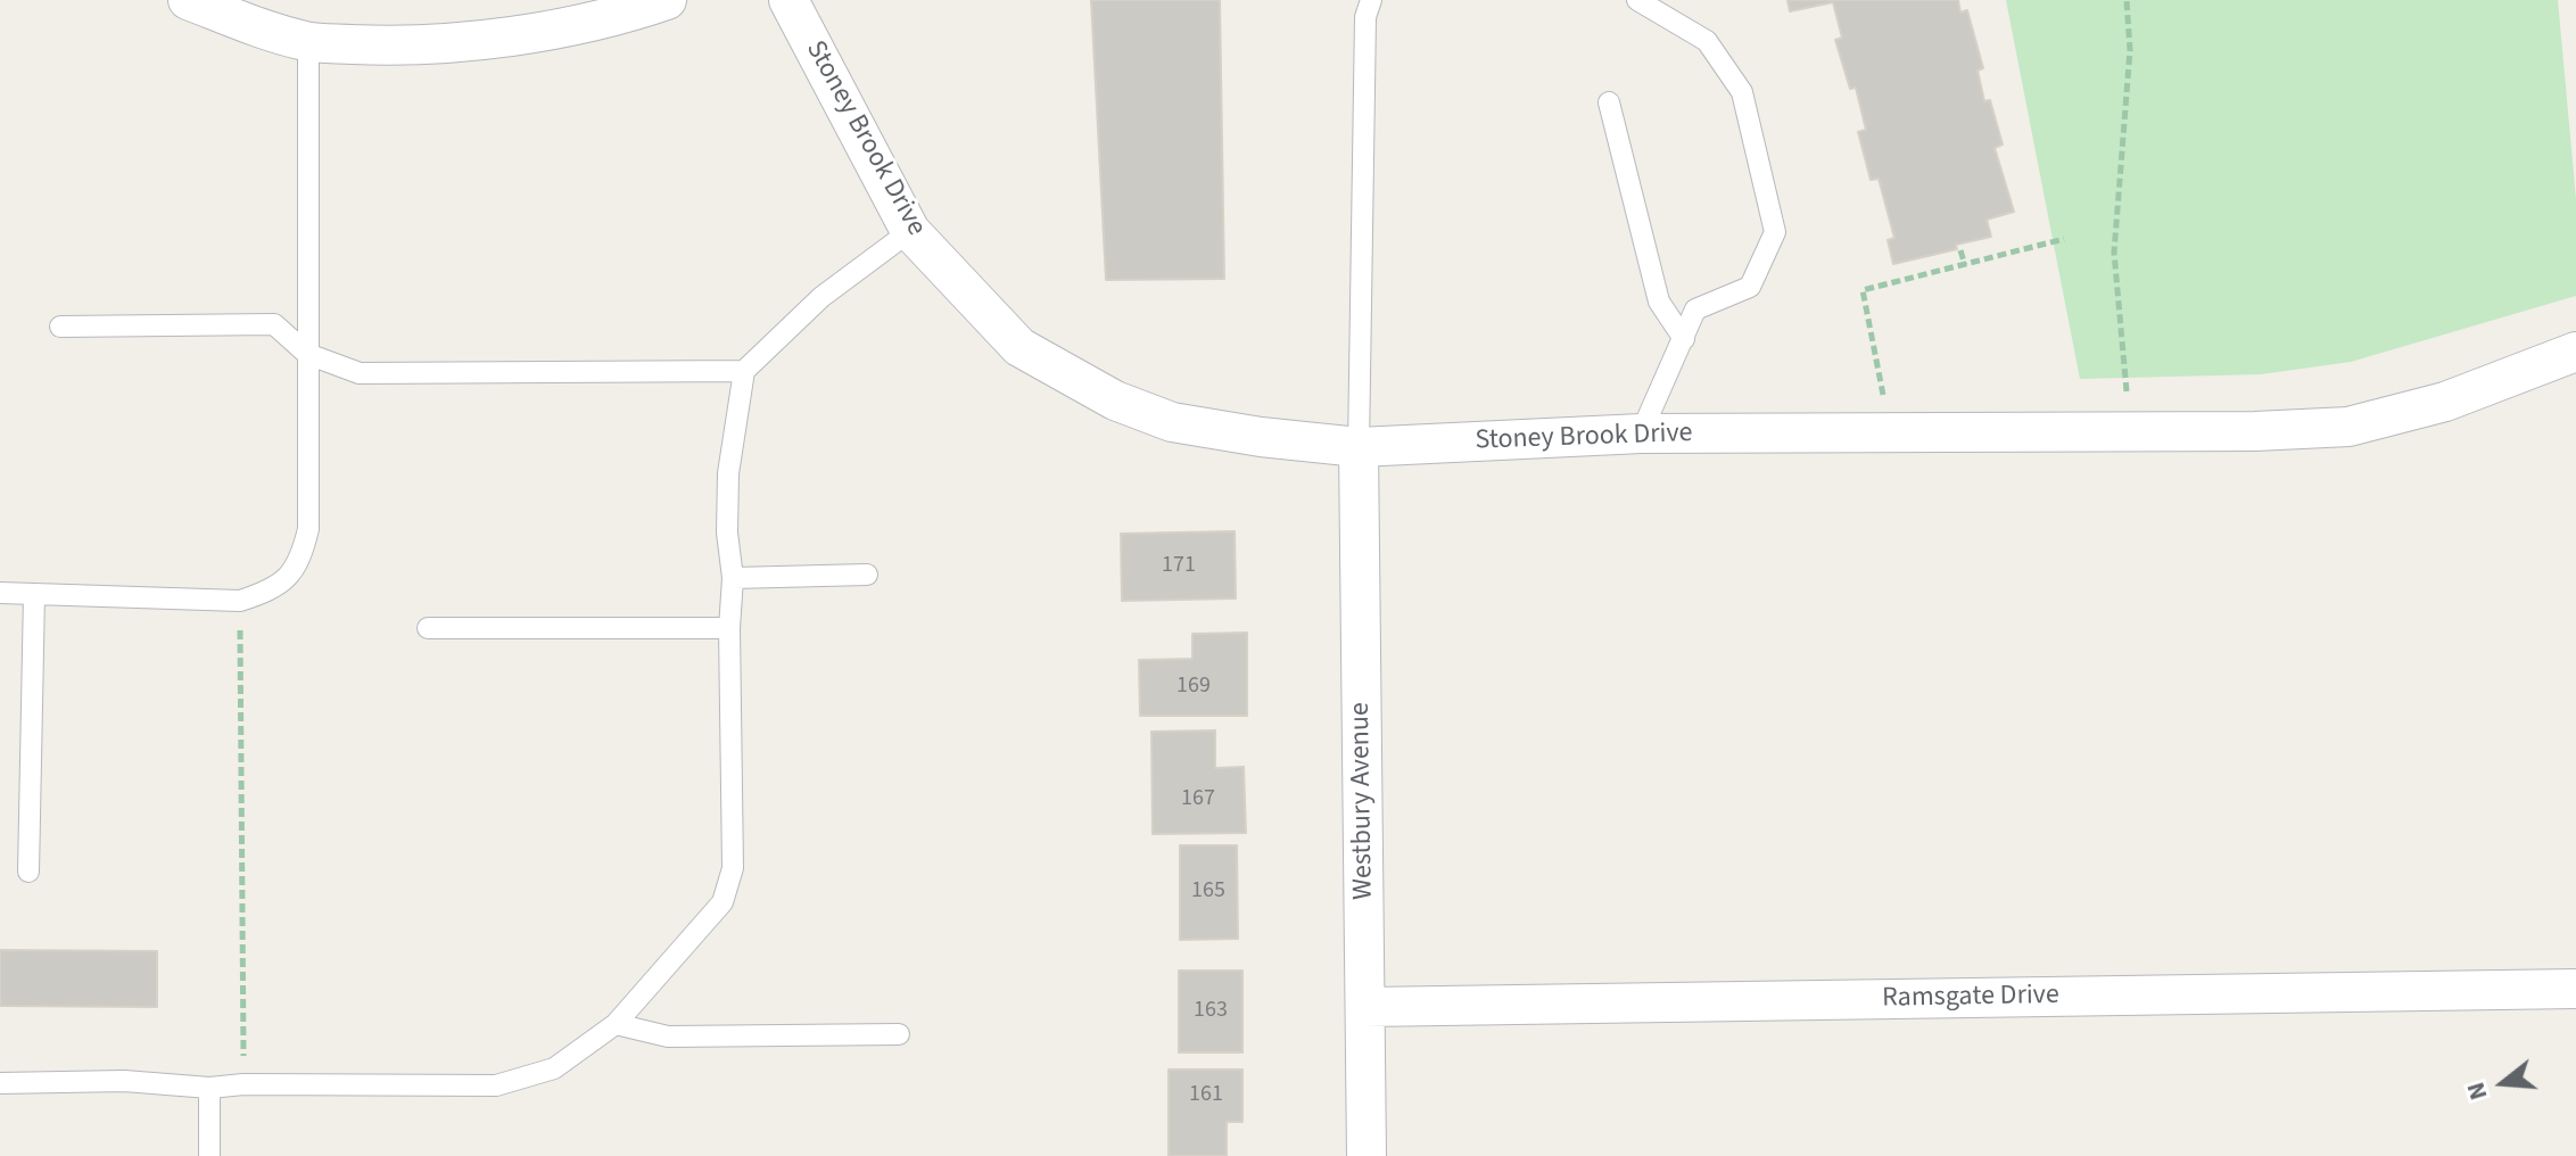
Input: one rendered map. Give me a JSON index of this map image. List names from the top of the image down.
{
  "streets": {
    "street": ["Stoney Brook Drive", "Westbury Avenue", "Ramsgate Drive"]
  },
  "crossings": [
    ["Stoney Brook Drive", "Westbury Avenue"],
    ["Westbury Avenue", "Ramsgate Drive"]
  ],
  "house_numbers": [
    "171",
    "169",
    "167",
    "165",
    "163",
    "161"
  ],
  "north": "left"
}
